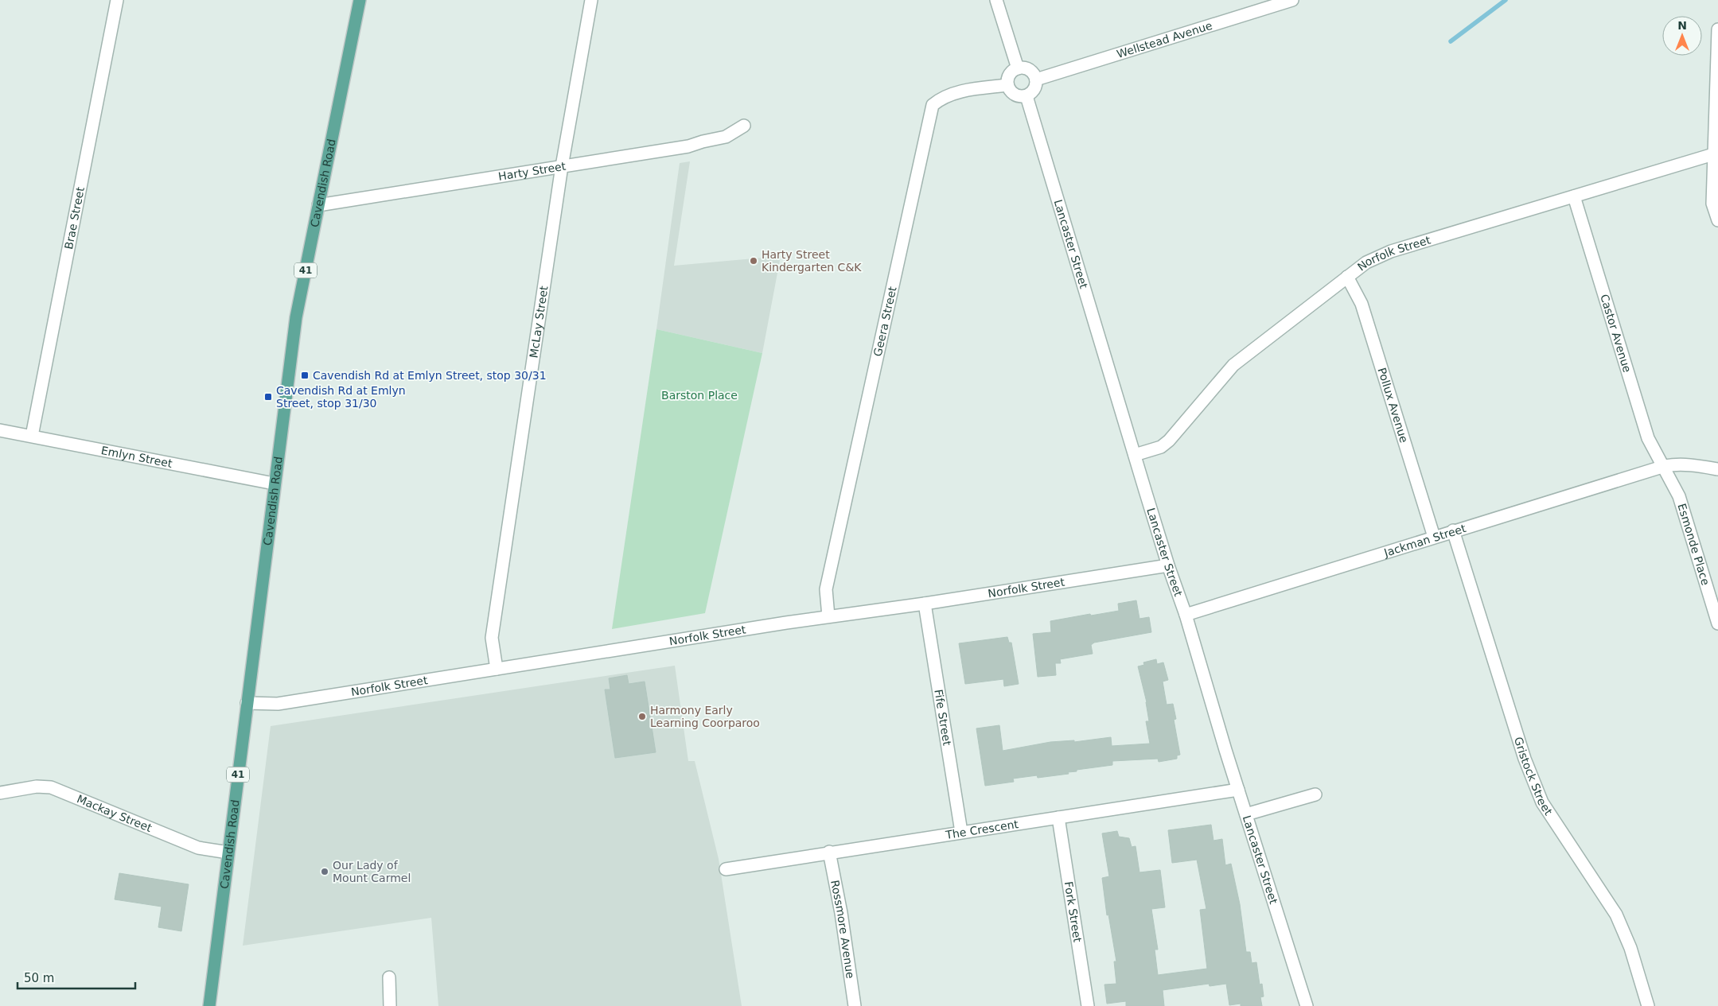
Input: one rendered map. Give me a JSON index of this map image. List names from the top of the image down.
{
  "streets": {
    "main road": ["Cavendish Road", "41"],
    "street": [
      "Wellstead Avenue",
      "Harty Street",
      "Brae Street",
      "Lancaster Street",
      "Norfolk Street",
      "McLay Street",
      "Geera Street",
      "Castor Avenue",
      "Pollux Avenue",
      "Emlyn Street",
      "Jackman Street",
      "Esmonde Place",
      "Fife Street",
      "Gristock Street",
      "Mackay Street",
      "The Crescent",
      "Fork Street",
      "Rossmore Avenue"
    ]
  },
  "crossings": [
    ["Wellstead Avenue", "Lancaster Street"],
    ["Wellstead Avenue", "Geera Street"],
    ["Harty Street", "Cavendish Road"],
    ["Harty Street", "McLay Street"],
    ["Cavendish Road", "Norfolk Street"],
    ["Cavendish Road", "Emlyn Street"],
    ["Cavendish Road", "Mackay Street"],
    ["Brae Street", "Emlyn Street"],
    ["Lancaster Street", "Norfolk Street"],
    ["Lancaster Street", "Geera Street"],
    ["Lancaster Street", "Jackman Street"],
    ["Lancaster Street", "The Crescent"],
    ["Norfolk Street", "McLay Street"],
    ["Norfolk Street", "Geera Street"],
    ["Norfolk Street", "Castor Avenue"],
    ["Norfolk Street", "Pollux Avenue"],
    ["Norfolk Street", "Fife Street"],
    ["Castor Avenue", "Jackman Street"],
    ["Castor Avenue", "Esmonde Place"],
    ["Pollux Avenue", "Jackman Street"],
    ["Jackman Street", "Esmonde Place"],
    ["Jackman Street", "Gristock Street"],
    ["Fife Street", "The Crescent"],
    ["The Crescent", "Fork Street"],
    ["The Crescent", "Rossmore Avenue"]
  ],
  "parks": ["Barston Place"],
  "places": {
    "other": ["Harty Street Kindergarten C&K", "Harmony Early Learning Coorparoo", "Our Lady of Mount Carmel"],
    "transit": ["Cavendish Rd at Emlyn Street, stop 30/31", "Cavendish Rd at Emlyn Street, stop 31/30"]
  },
  "scale_bar": "50 m",
  "north": "top"
}
